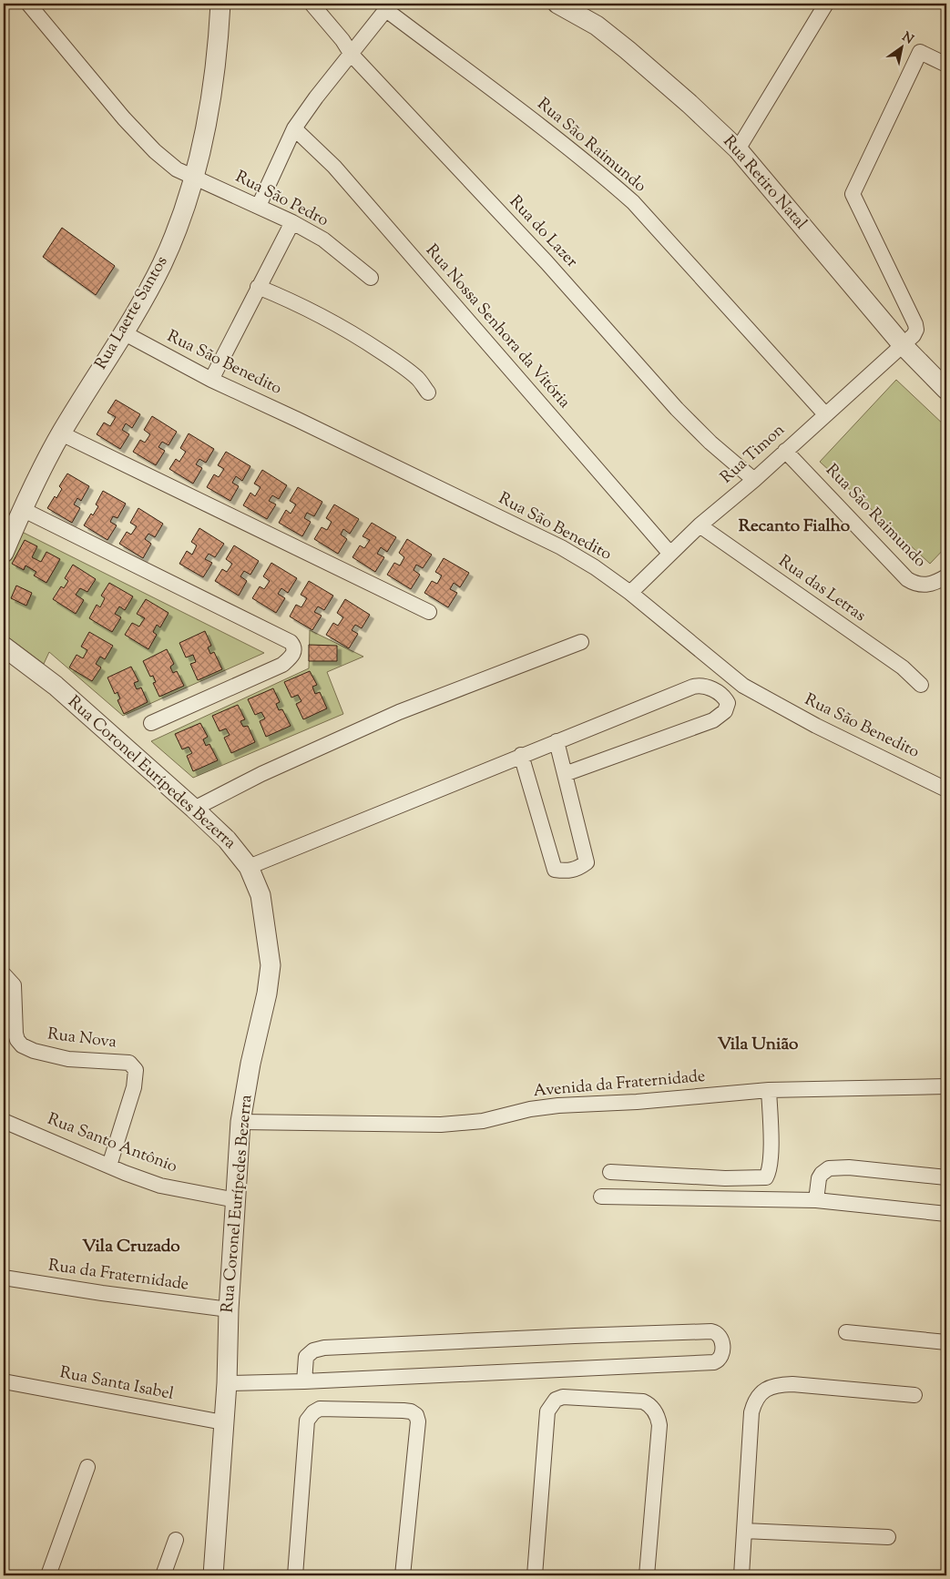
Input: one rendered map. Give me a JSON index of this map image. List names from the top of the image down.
{
  "streets": {
    "street": [
      "Rua São Raimundo",
      "Rua Retiro Natal",
      "Rua São Pedro",
      "Rua do Lazer",
      "Rua Laerte Santos",
      "Rua Nossa Senhora da Vitória",
      "Rua São Benedito",
      "Rua Timon",
      "Rua das Letras",
      "Rua Coronel Eurípedes Bezerra",
      "Rua Nova",
      "Avenida da Fraternidade",
      "Rua Santo Antônio",
      "Rua da Fraternidade",
      "Rua Santa Isabel"
    ]
  },
  "crossings": [
    ["Rua São Raimundo", "Rua Timon"],
    ["Rua Retiro Natal", "Rua Timon"],
    ["Rua São Pedro", "Rua Laerte Santos"],
    ["Rua do Lazer", "Rua Timon"],
    ["Rua Laerte Santos", "Rua São Benedito"],
    ["Rua Nossa Senhora da Vitória", "Rua Timon"],
    ["Rua São Benedito", "Rua Timon"],
    ["Rua Timon", "Rua das Letras"],
    ["Rua Coronel Eurípedes Bezerra", "Avenida da Fraternidade"],
    ["Rua Coronel Eurípedes Bezerra", "Rua Santo Antônio"],
    ["Rua Coronel Eurípedes Bezerra", "Rua da Fraternidade"],
    ["Rua Coronel Eurípedes Bezerra", "Rua Santa Isabel"],
    ["Rua Nova", "Rua Santo Antônio"]
  ],
  "districts": ["Recanto Fialho", "Vila União", "Vila Cruzado"],
  "north": "top right"
}
